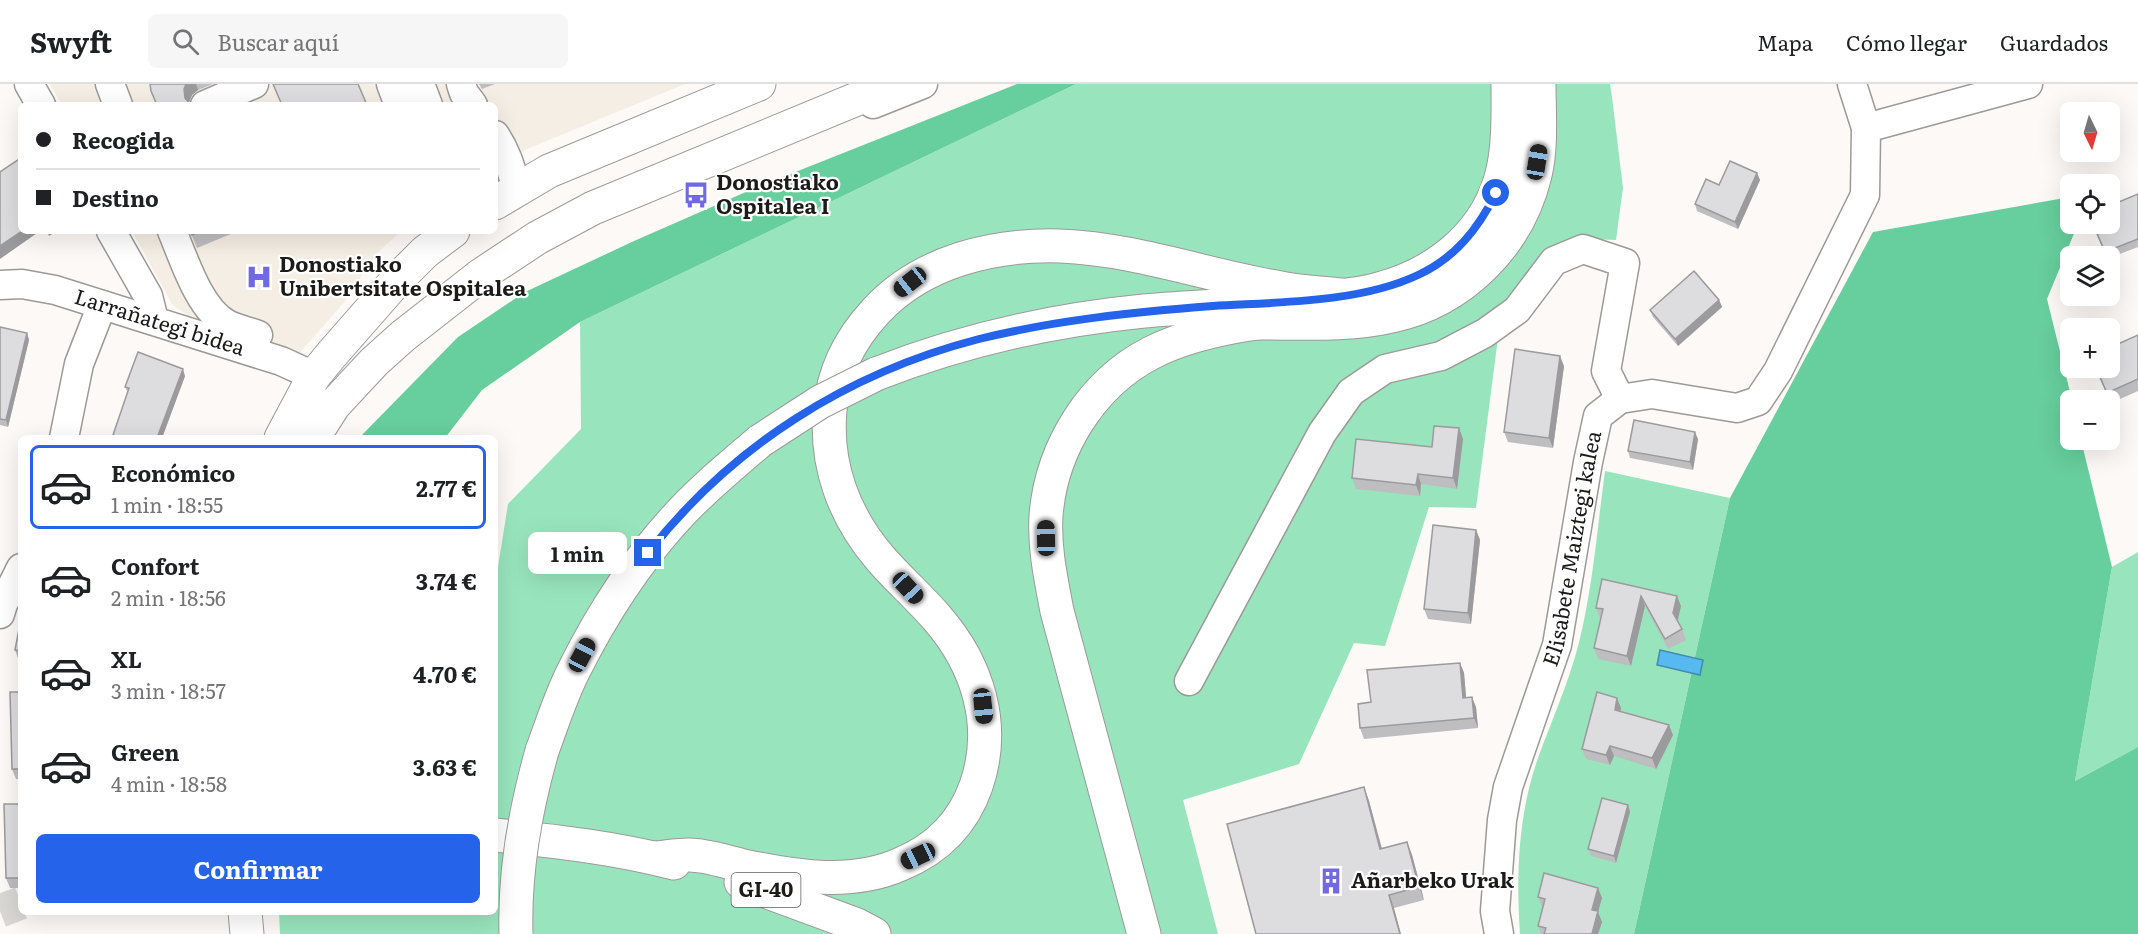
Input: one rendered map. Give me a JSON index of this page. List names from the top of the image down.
{
  "streets": {
    "main road": ["GI-40"],
    "street": ["Larrañategi bidea", "Elisabete Maiztegi kalea"]
  },
  "places": {
    "bus stop": ["Donostiako Ospitalea I"],
    "hospital": ["Donostiako Unibertsitate Ospitalea"],
    "building": ["Añarbeko Urak"]
  },
  "north": "bottom",
  "page": {
    "header": "Swyft",
    "search": "Buscar aquí",
    "nav": ["Mapa", "Cómo llegar", "Guardados"],
    "map_buttons": ["+", "−"],
    "banner": ["Recogida", "Destino"],
    "list": [
      {
        "name": "Económico",
        "note": "1 min · 18:55",
        "value": "2.77 €"
      },
      {
        "name": "Confort",
        "note": "2 min · 18:56",
        "value": "3.74 €"
      },
      {
        "name": "XL",
        "note": "3 min · 18:57",
        "value": "4.70 €"
      },
      {
        "name": "Green",
        "note": "4 min · 18:58",
        "value": "3.63 €"
      }
    ],
    "bubble": "1 min",
    "buttons": "Confirmar"
  }
}
